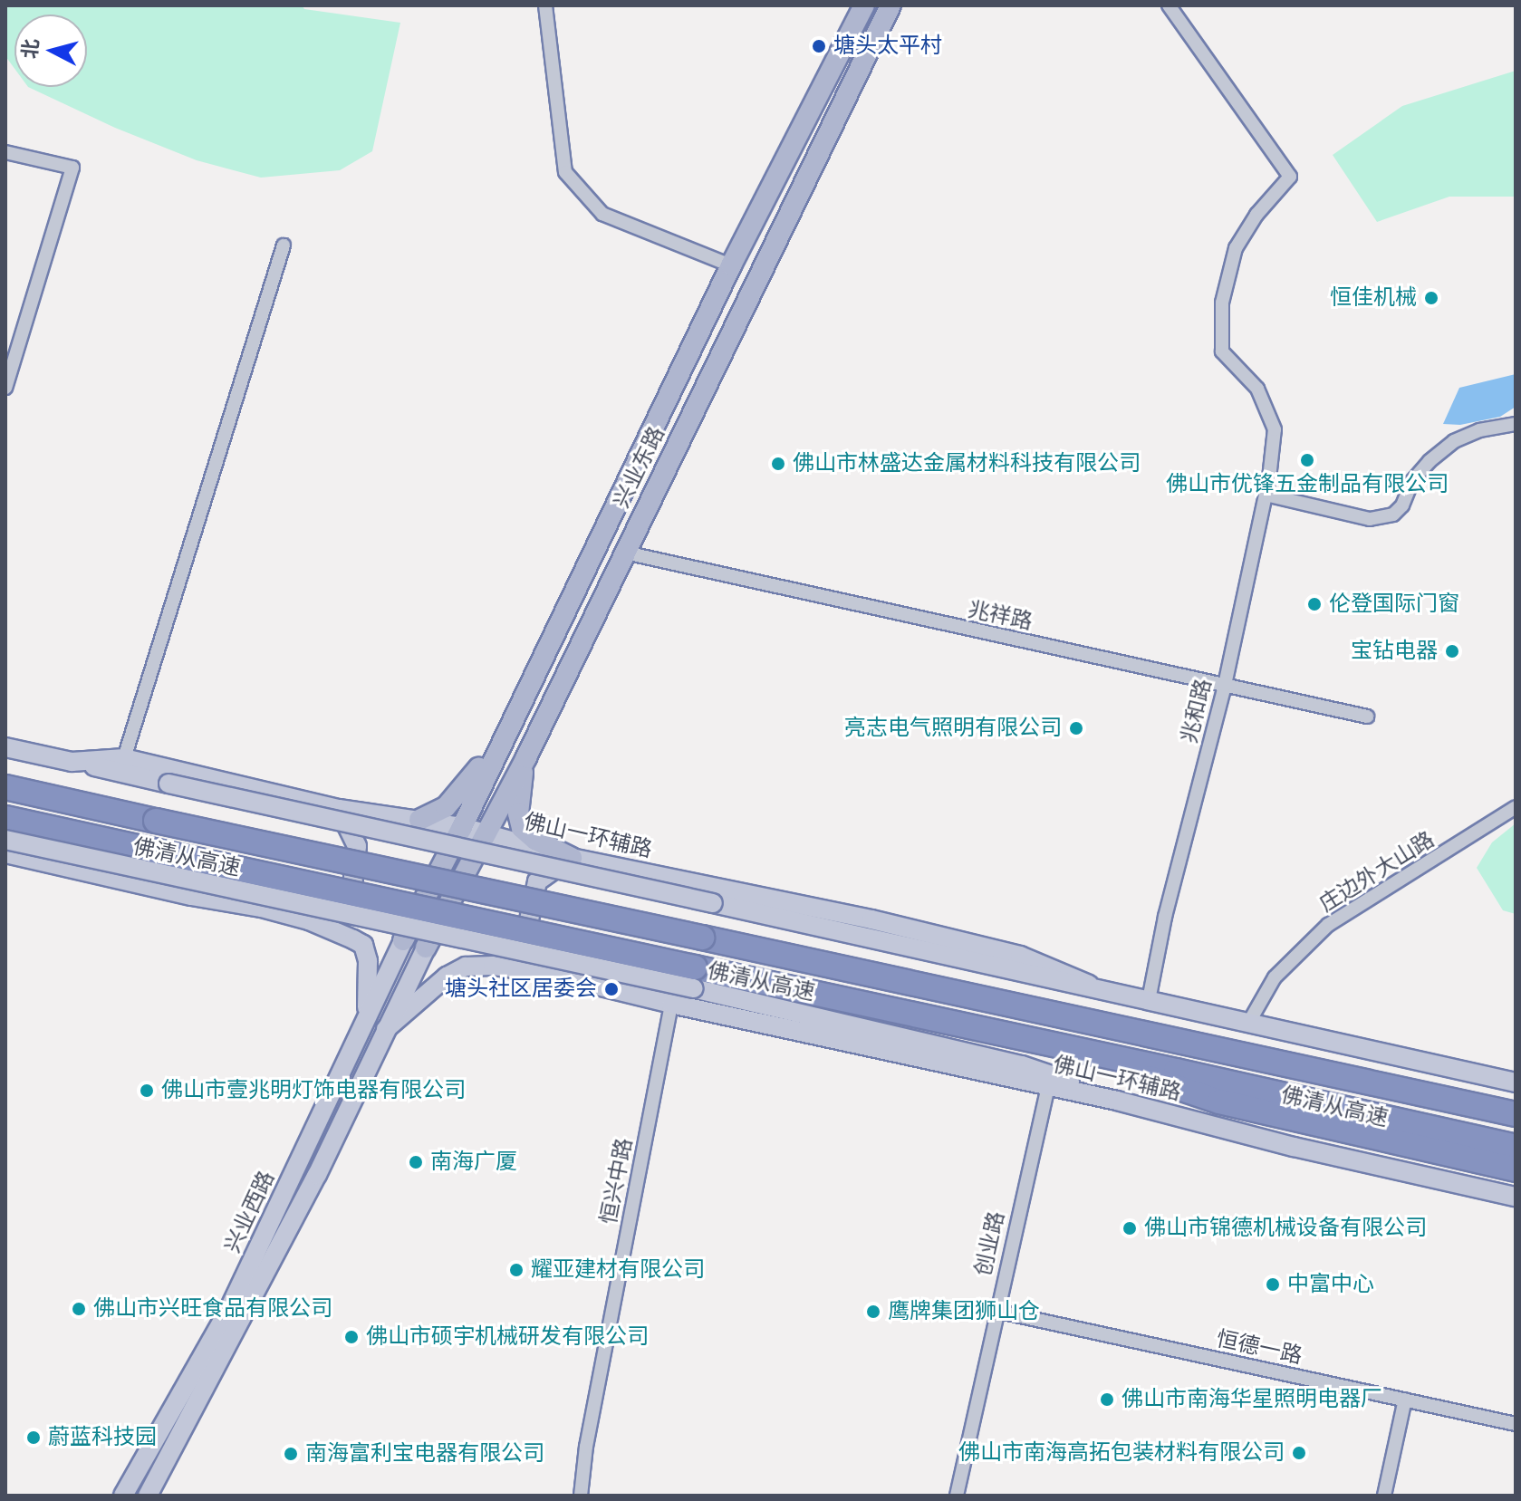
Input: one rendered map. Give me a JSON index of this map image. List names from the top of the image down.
{
  "streets": {
    "highway": ["佛清从高速"],
    "main road": ["兴业东路", "佛山一环辅路", "兴业西路"],
    "street": [
      "兆祥路",
      "兆和路",
      "庄边外大山路",
      "恒兴中路",
      "创业路",
      "恒德一路"
    ]
  },
  "crossings": [
    ["兴业东路", "兆祥路"],
    ["兴业东路", "佛山一环辅路"],
    ["兴业东路", "兴业西路"],
    ["兆祥路", "兆和路"],
    ["兆和路", "佛山一环辅路"],
    ["佛山一环辅路", "庄边外大山路"],
    ["佛山一环辅路", "恒兴中路"],
    ["佛山一环辅路", "兴业西路"],
    ["佛山一环辅路", "创业路"],
    ["创业路", "恒德一路"]
  ],
  "places": [
    "塘头太平村",
    "恒佳机械",
    "佛山市优锋五金制品有限公司",
    "佛山市林盛达金属材料科技有限公司",
    "伦登国际门窗",
    "宝钻电器",
    "亮志电气照明有限公司",
    "塘头社区居委会",
    "佛山市壹兆明灯饰电器有限公司",
    "南海广厦",
    "佛山市锦德机械设备有限公司",
    "耀亚建材有限公司",
    "中富中心",
    "佛山市兴旺食品有限公司",
    "鹰牌集团狮山仓",
    "佛山市硕宇机械研发有限公司",
    "佛山市南海华星照明电器厂",
    "蔚蓝科技园",
    "佛山市南海高拓包装材料有限公司",
    "南海富利宝电器有限公司"
  ],
  "north": "left"
}
